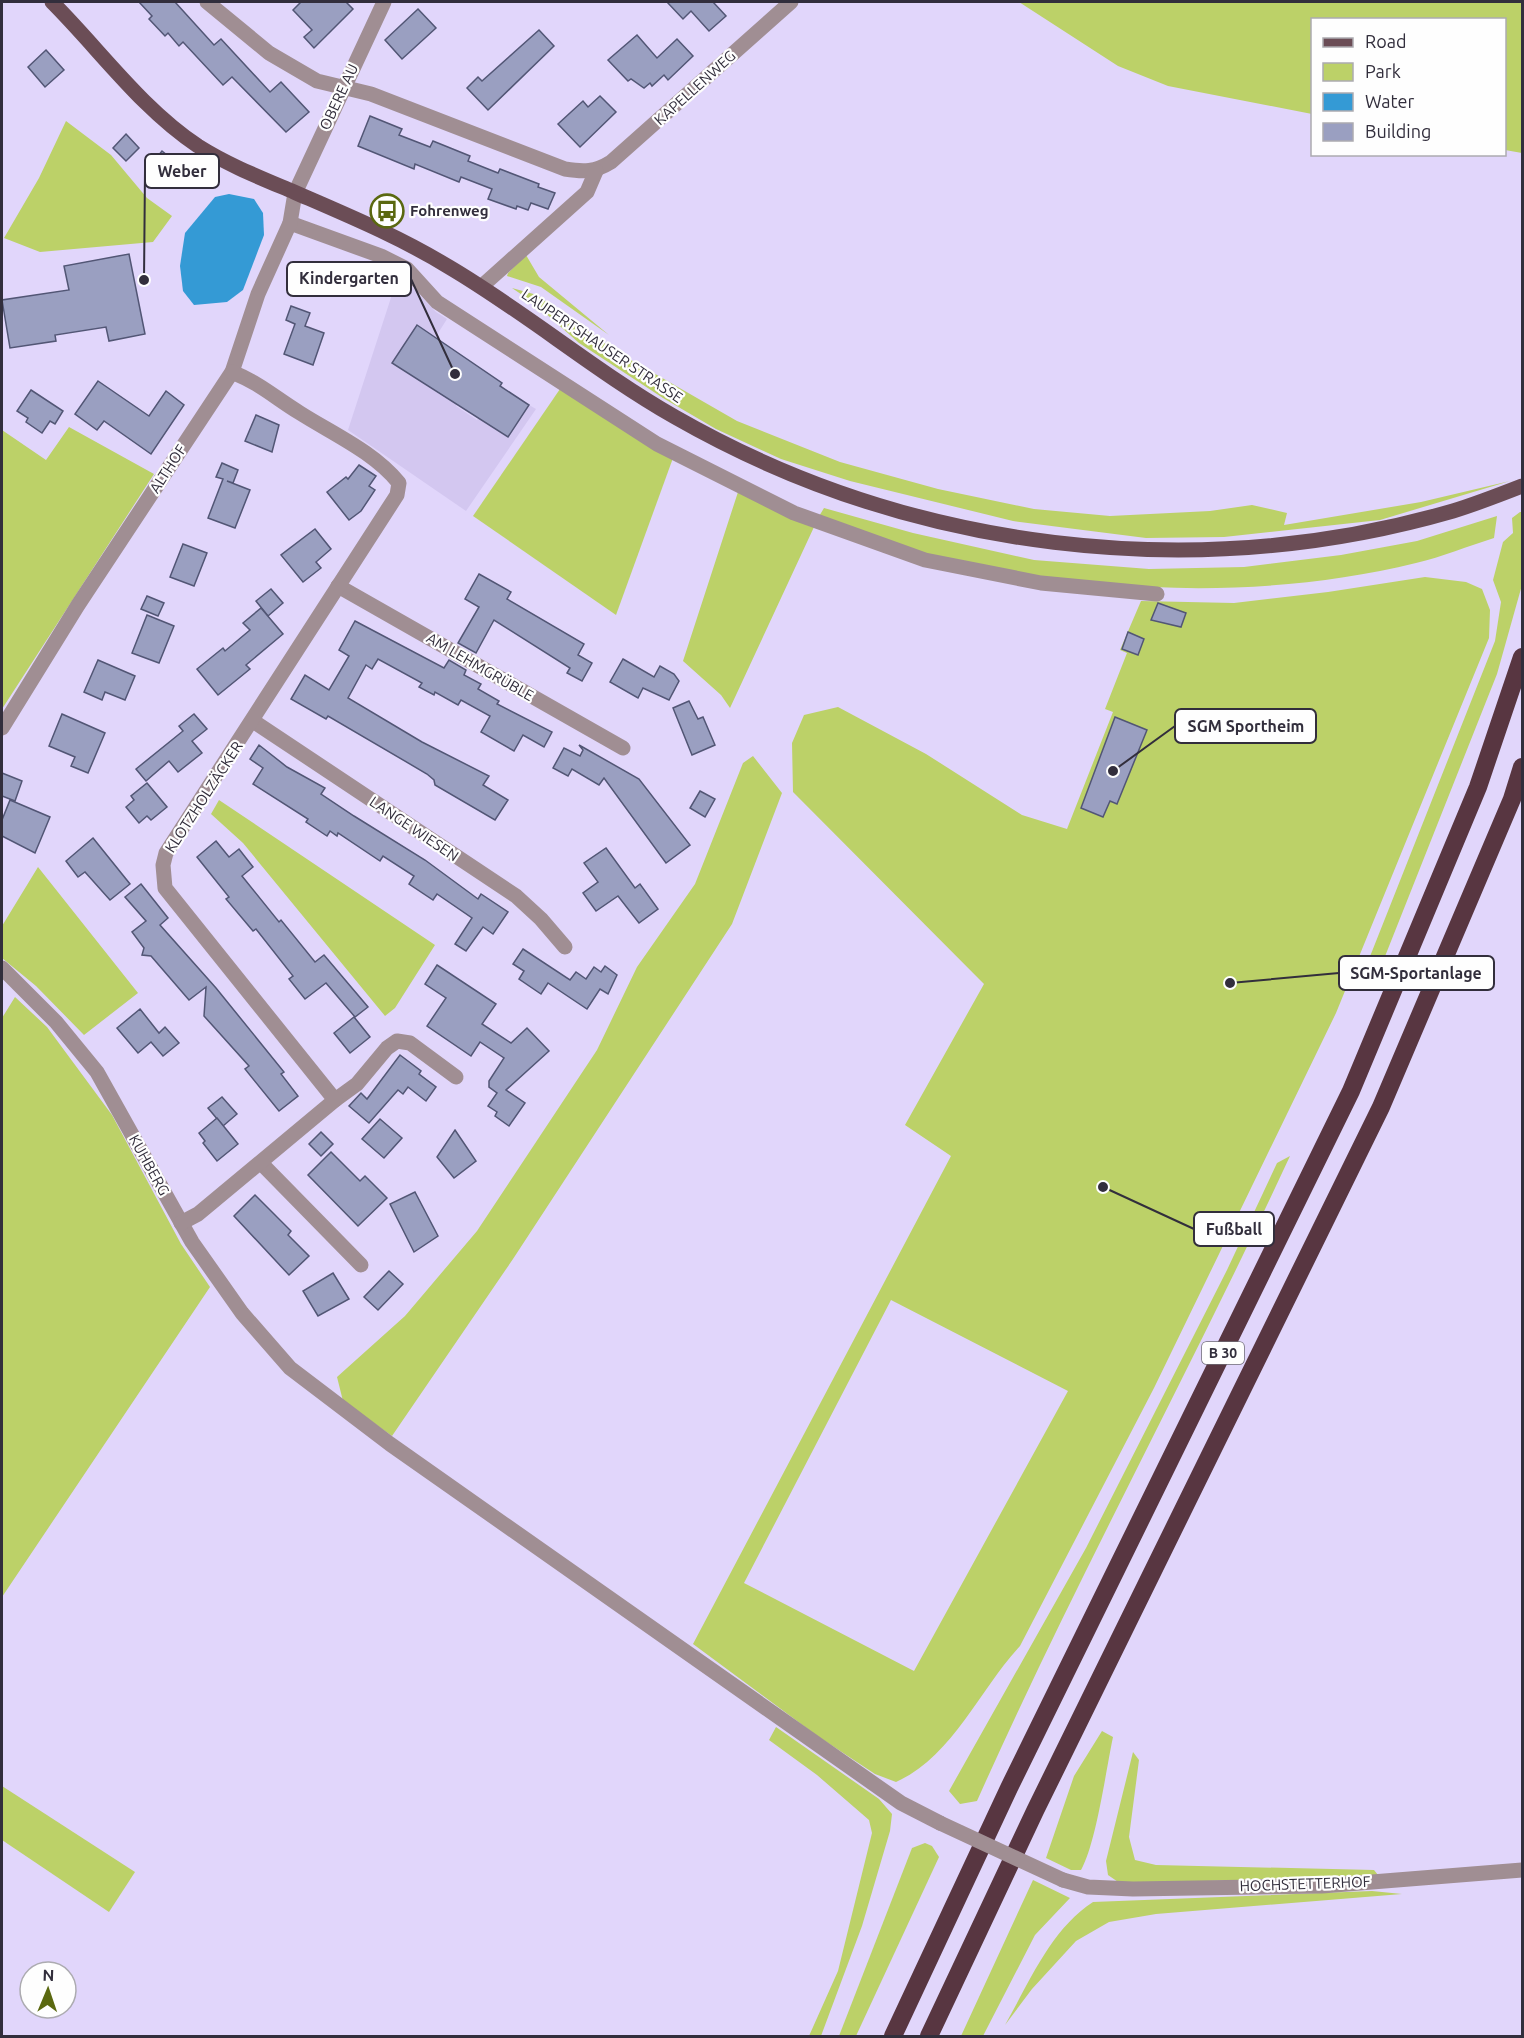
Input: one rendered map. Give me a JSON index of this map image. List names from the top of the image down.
{
  "streets": {
    "highway": ["B 30"],
    "main road": ["LAUPERTSHAUSER STRASSE"],
    "street": [
      "KAPELLENWEG",
      "OBERE AU",
      "ALTHOF",
      "AM LEHMGRÜBLE",
      "KLOTZHOLZÄCKER",
      "LANGE WIESEN",
      "KUHBERG",
      "HOCHSTETTERHOF"
    ]
  },
  "crossings": [
    ["OBERE AU", "LAUPERTSHAUSER STRASSE"],
    ["OBERE AU", "ALTHOF"],
    ["LAUPERTSHAUSER STRASSE", "ALTHOF"],
    ["ALTHOF", "KLOTZHOLZÄCKER"],
    ["AM LEHMGRÜBLE", "KLOTZHOLZÄCKER"],
    ["KLOTZHOLZÄCKER", "LANGE WIESEN"],
    ["KUHBERG", "HOCHSTETTERHOF"]
  ],
  "places": {
    "bus stop": ["Fohrenweg"],
    "other": [
      "Weber",
      "Kindergarten",
      "SGM Sportheim",
      "SGM-Sportanlage",
      "Fußball"
    ]
  },
  "legend": [
    "Road",
    "Park",
    "Water",
    "Building"
  ],
  "north": "top"
}
